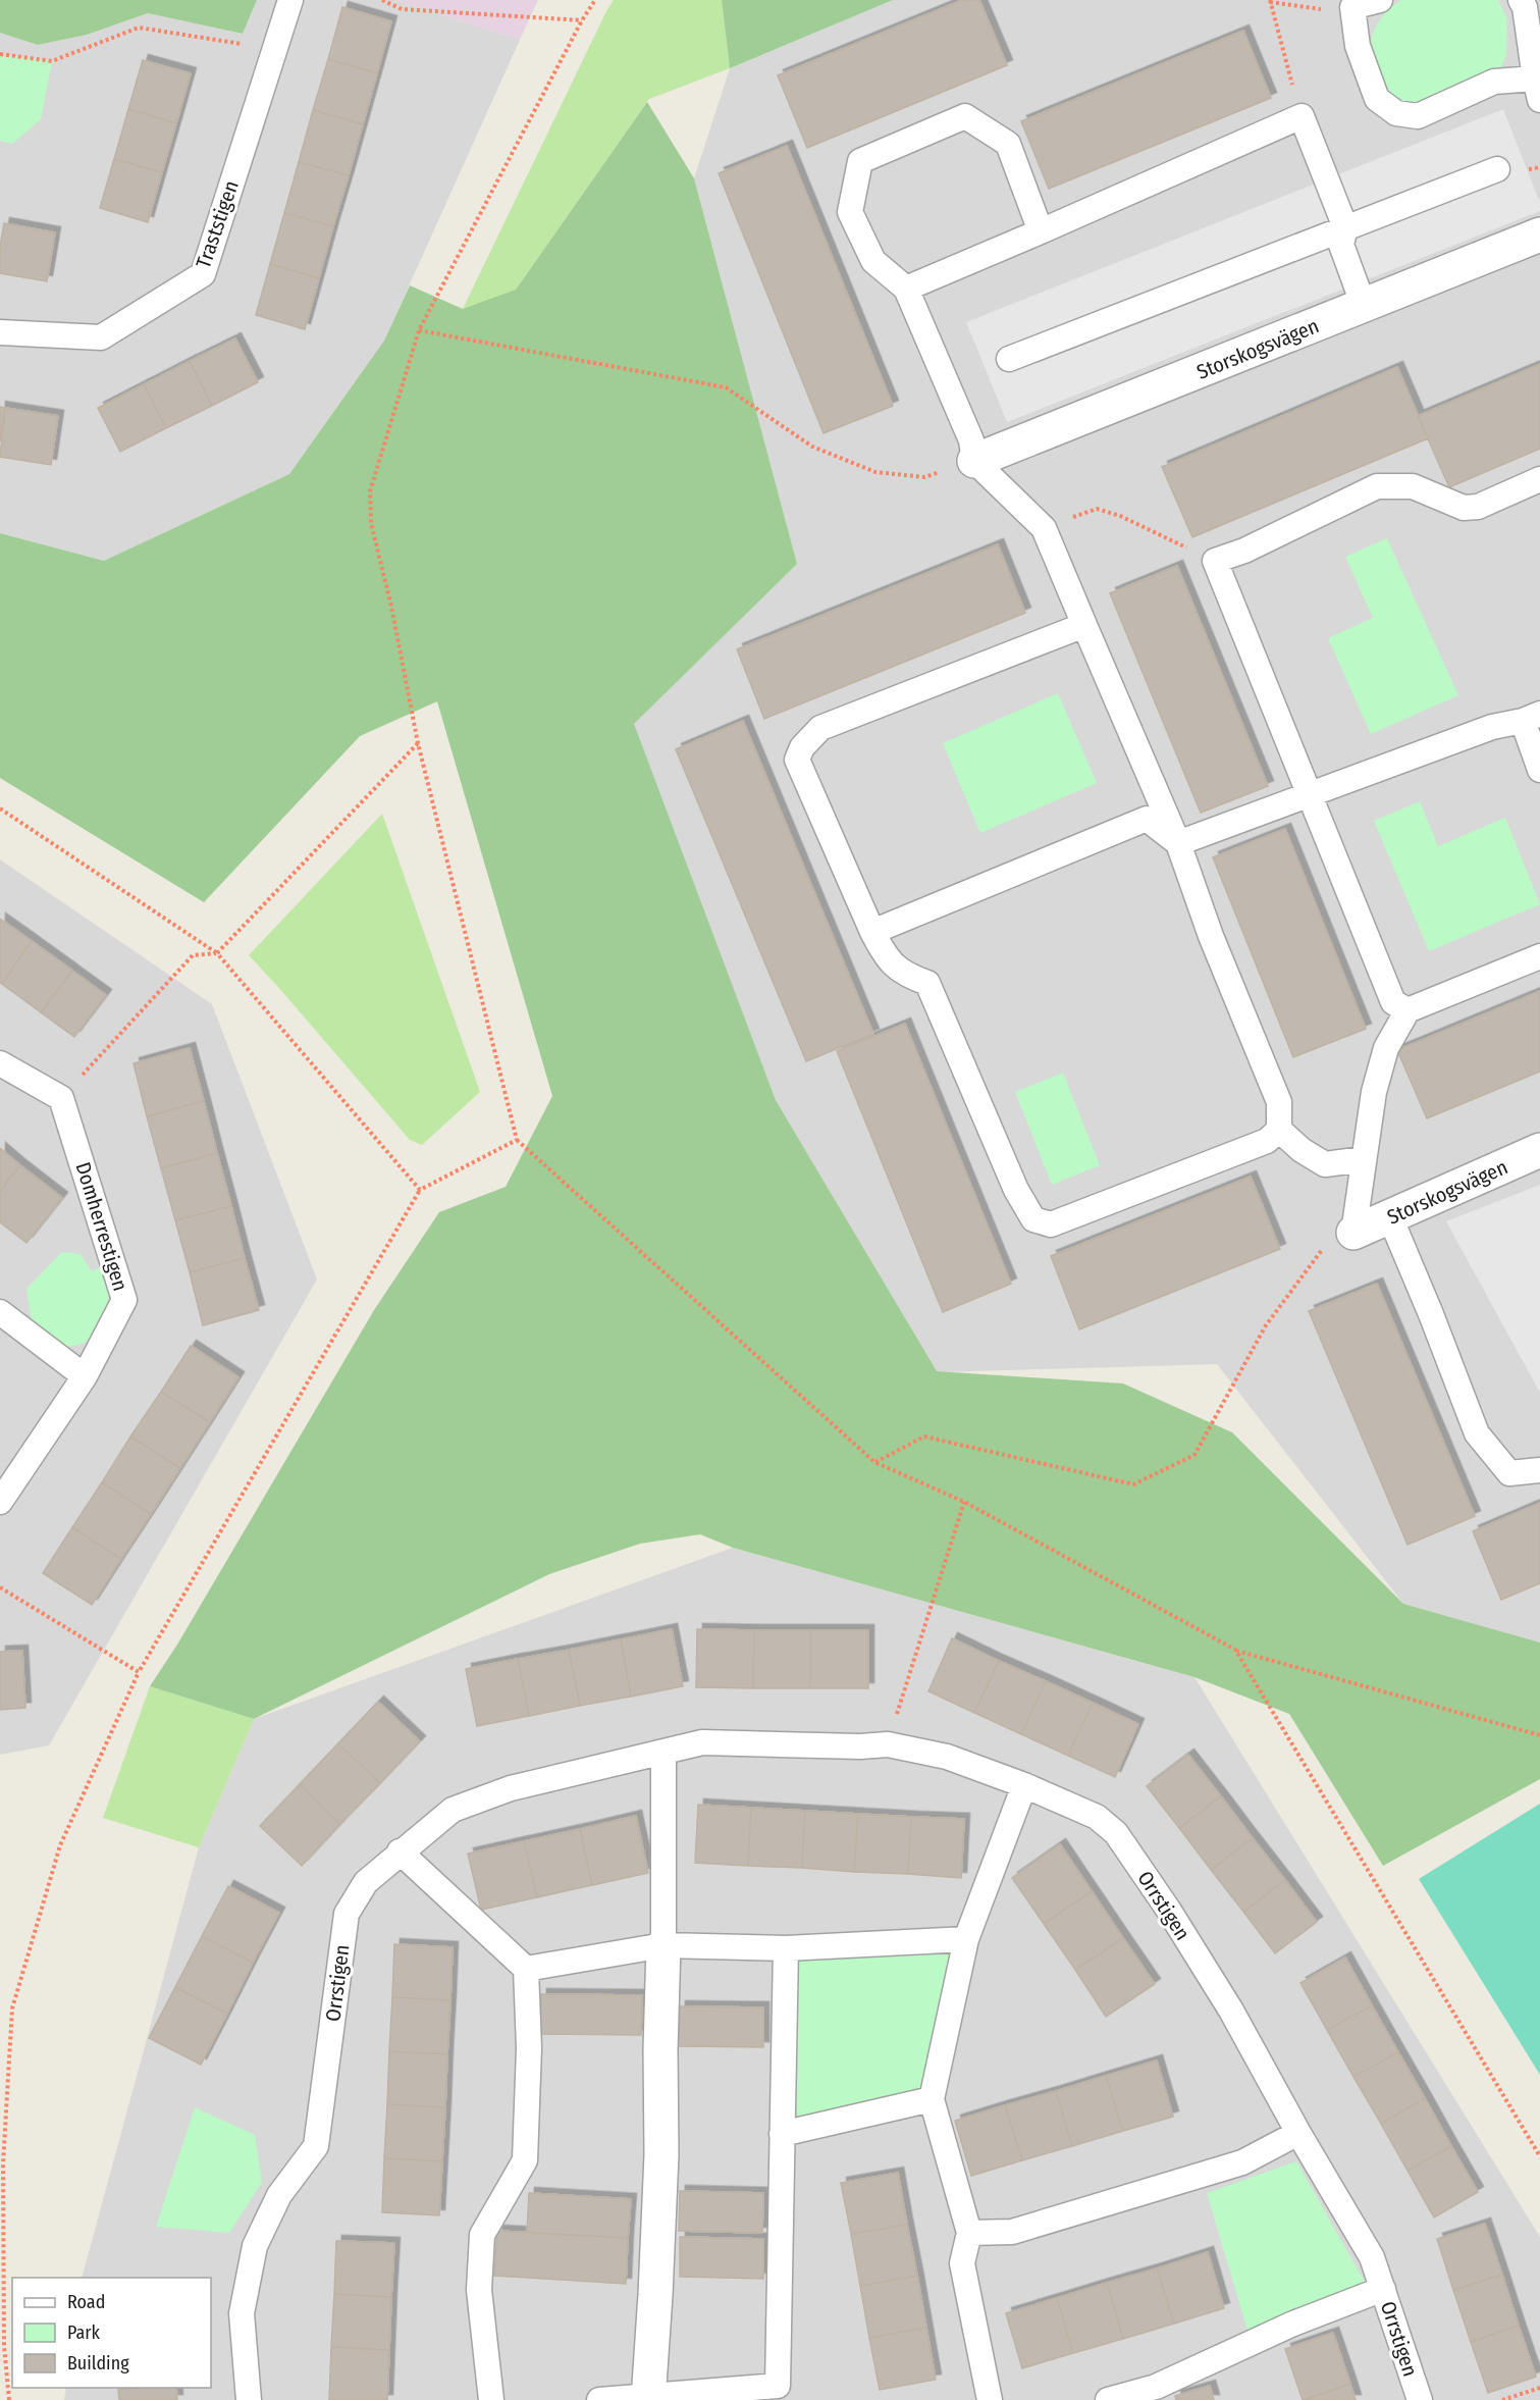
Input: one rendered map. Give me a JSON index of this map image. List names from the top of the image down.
{
  "streets": {
    "street": ["Storskogsvägen"],
    "lane": ["Traststigen", "Domherrestigen", "Orrstigen"]
  },
  "legend": ["Road", "Park", "Building"]
}
